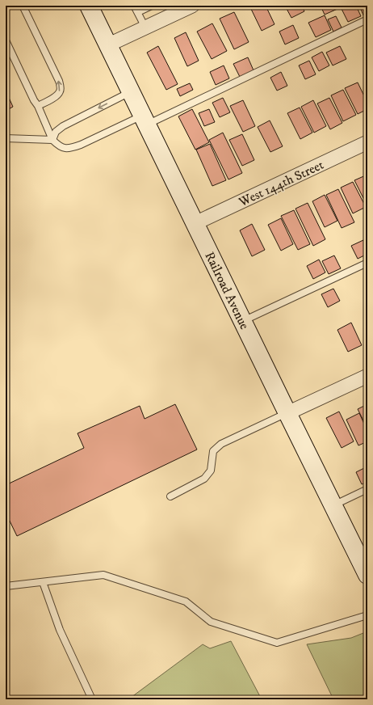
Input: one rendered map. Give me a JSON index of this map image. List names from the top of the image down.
{
  "streets": {
    "street": ["West 144th Street", "Railroad Avenue"]
  },
  "crossings": [
    ["West 144th Street", "Railroad Avenue"]
  ]
}
